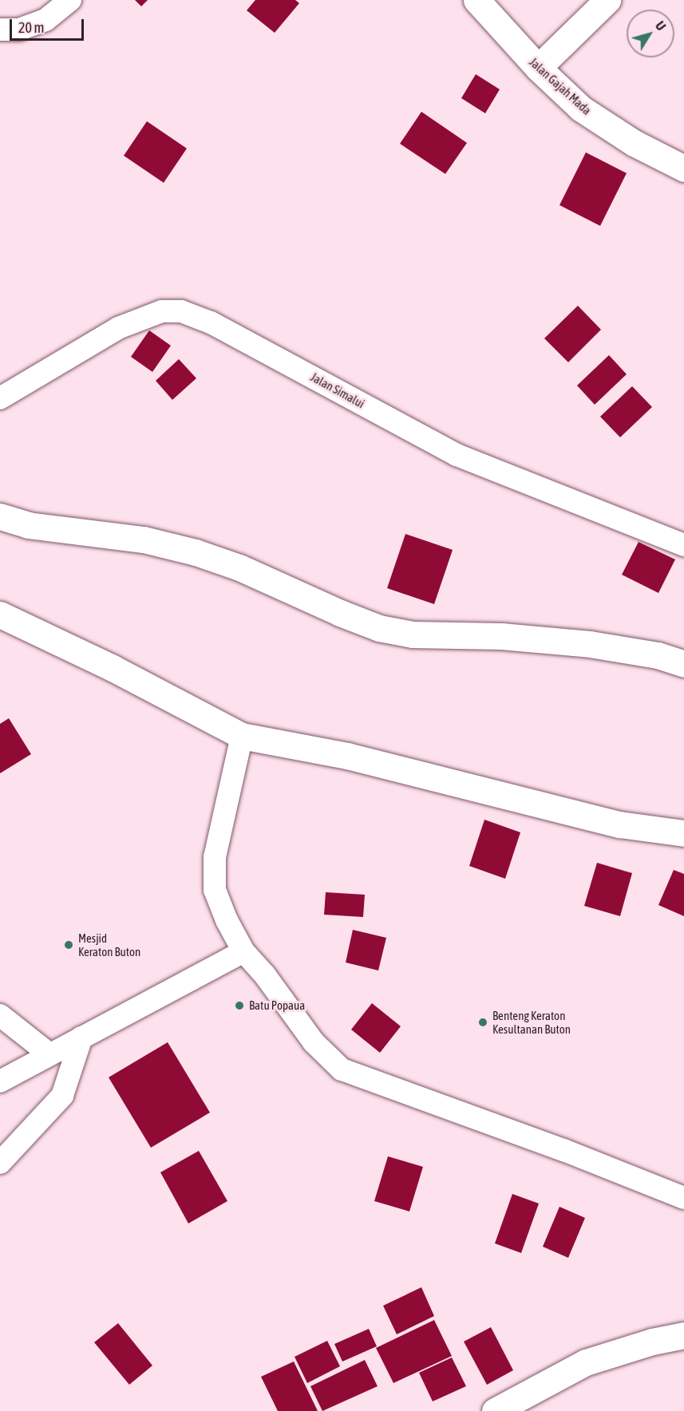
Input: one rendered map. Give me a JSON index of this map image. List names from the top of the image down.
{
  "streets": {
    "main road": ["Jalan Gajah Mada"],
    "street": ["Jalan Simalui"]
  },
  "places": ["Mesjid Keraton Buton", "Batu Popaua", "Benteng Keraton Kesultanan Buton"],
  "scale_bar": "20 m",
  "north": "top right"
}
